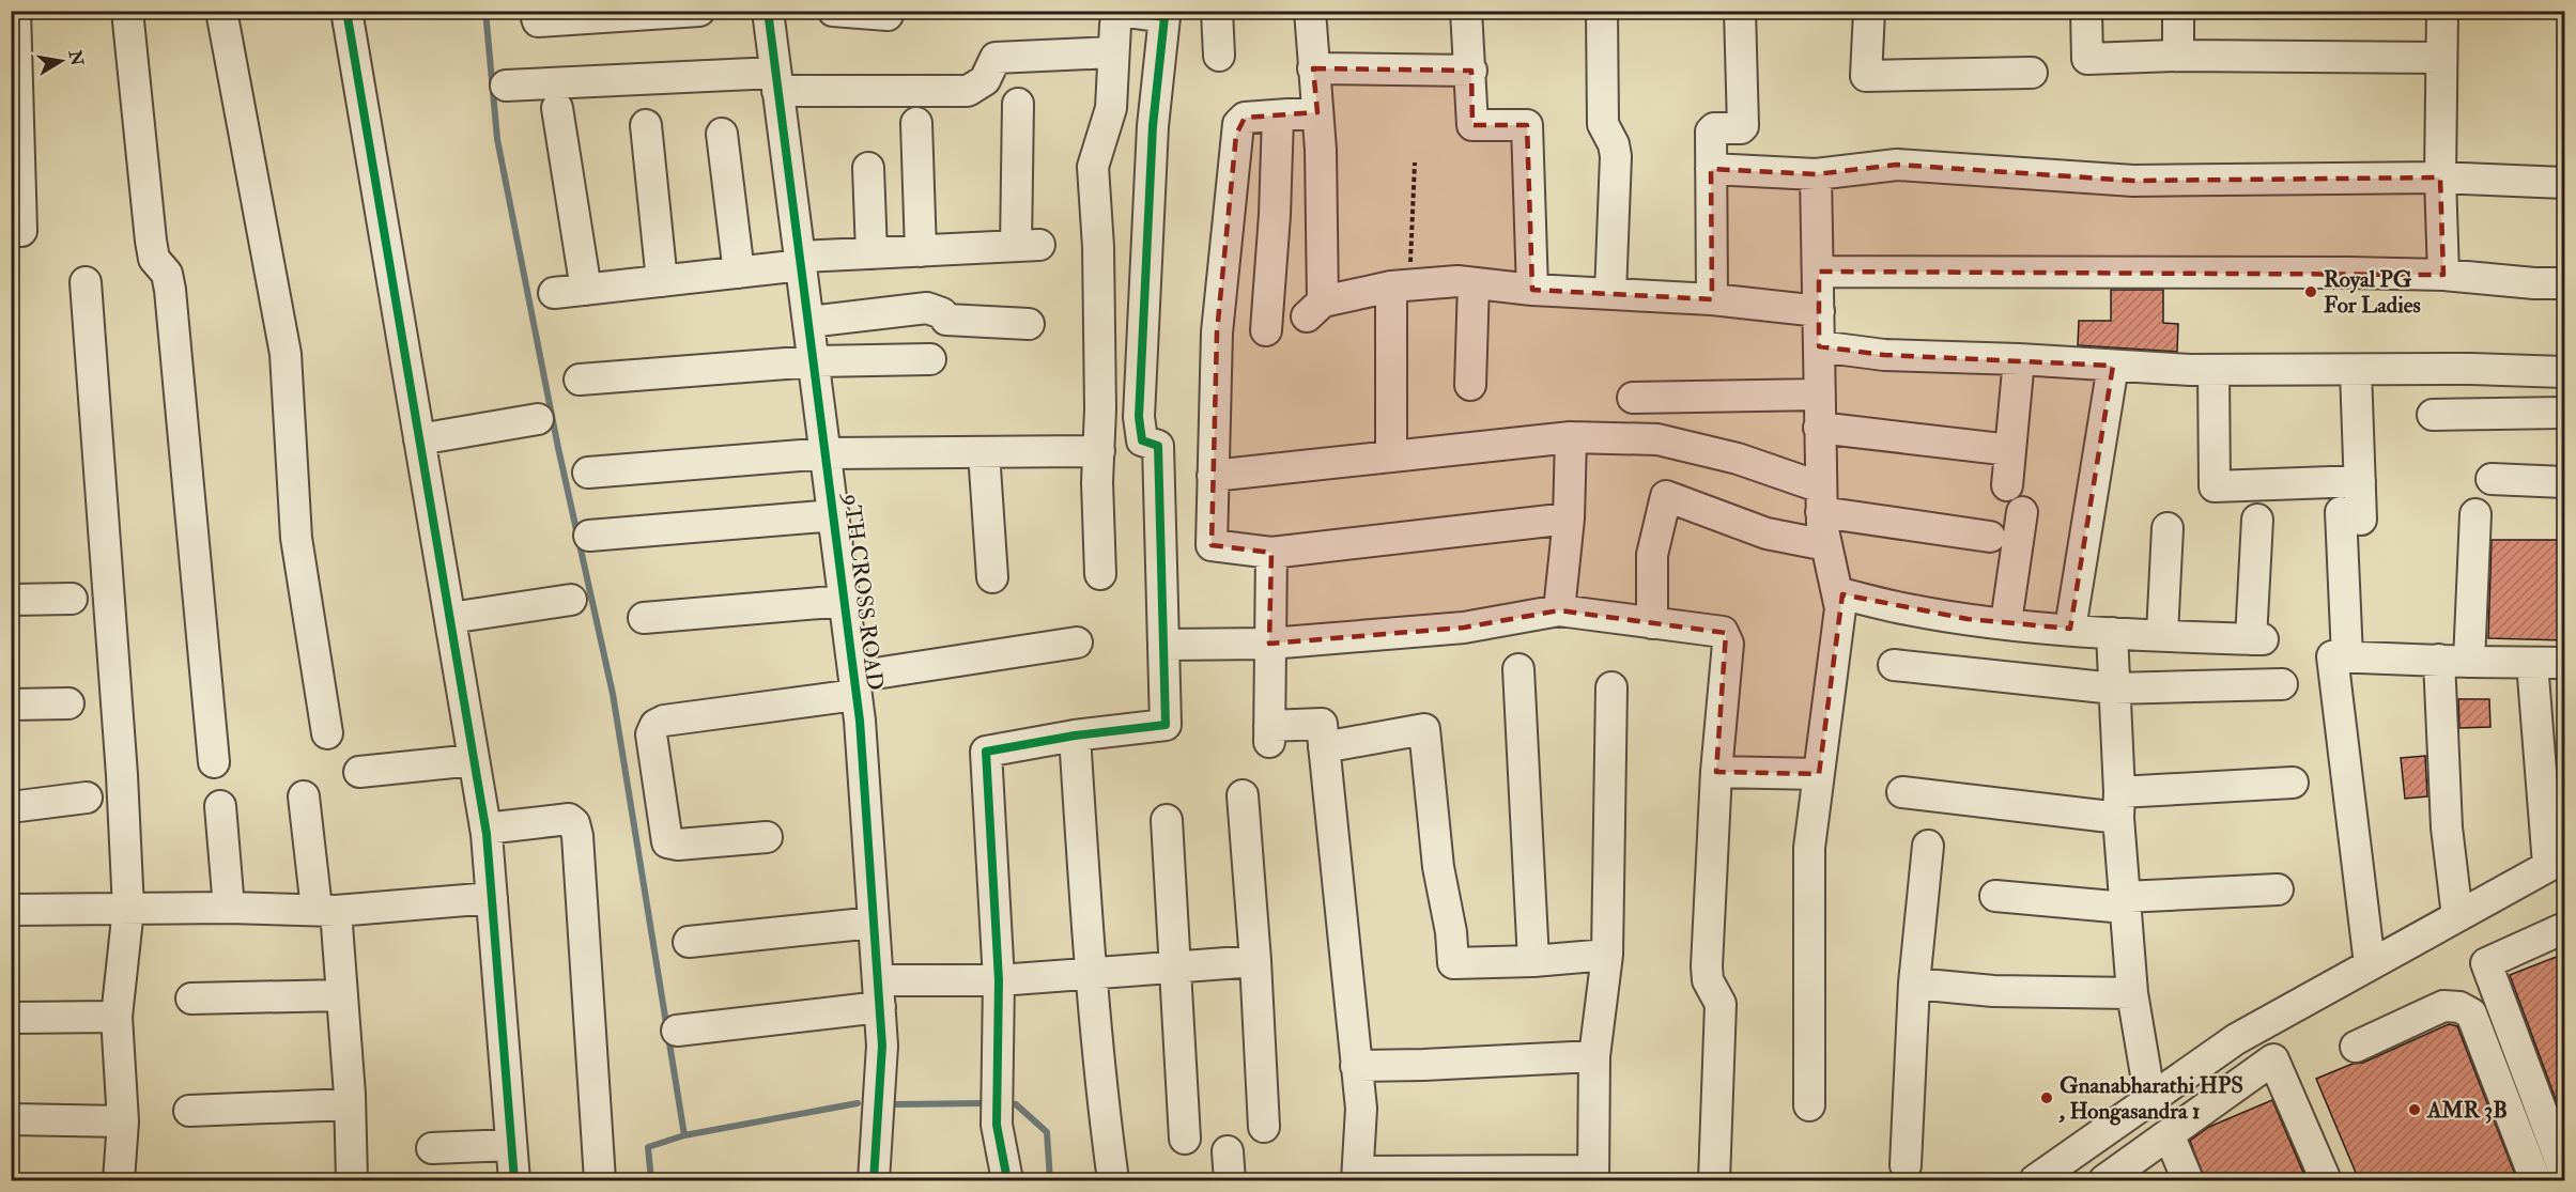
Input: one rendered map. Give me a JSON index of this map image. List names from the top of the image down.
{
  "streets": {
    "street": ["9TH CROSS ROAD"]
  },
  "places": ["Royal PG For Ladies", "Gnanabharathi HPS , Hongasandra 1", "AMR 3B"],
  "north": "right"
}
